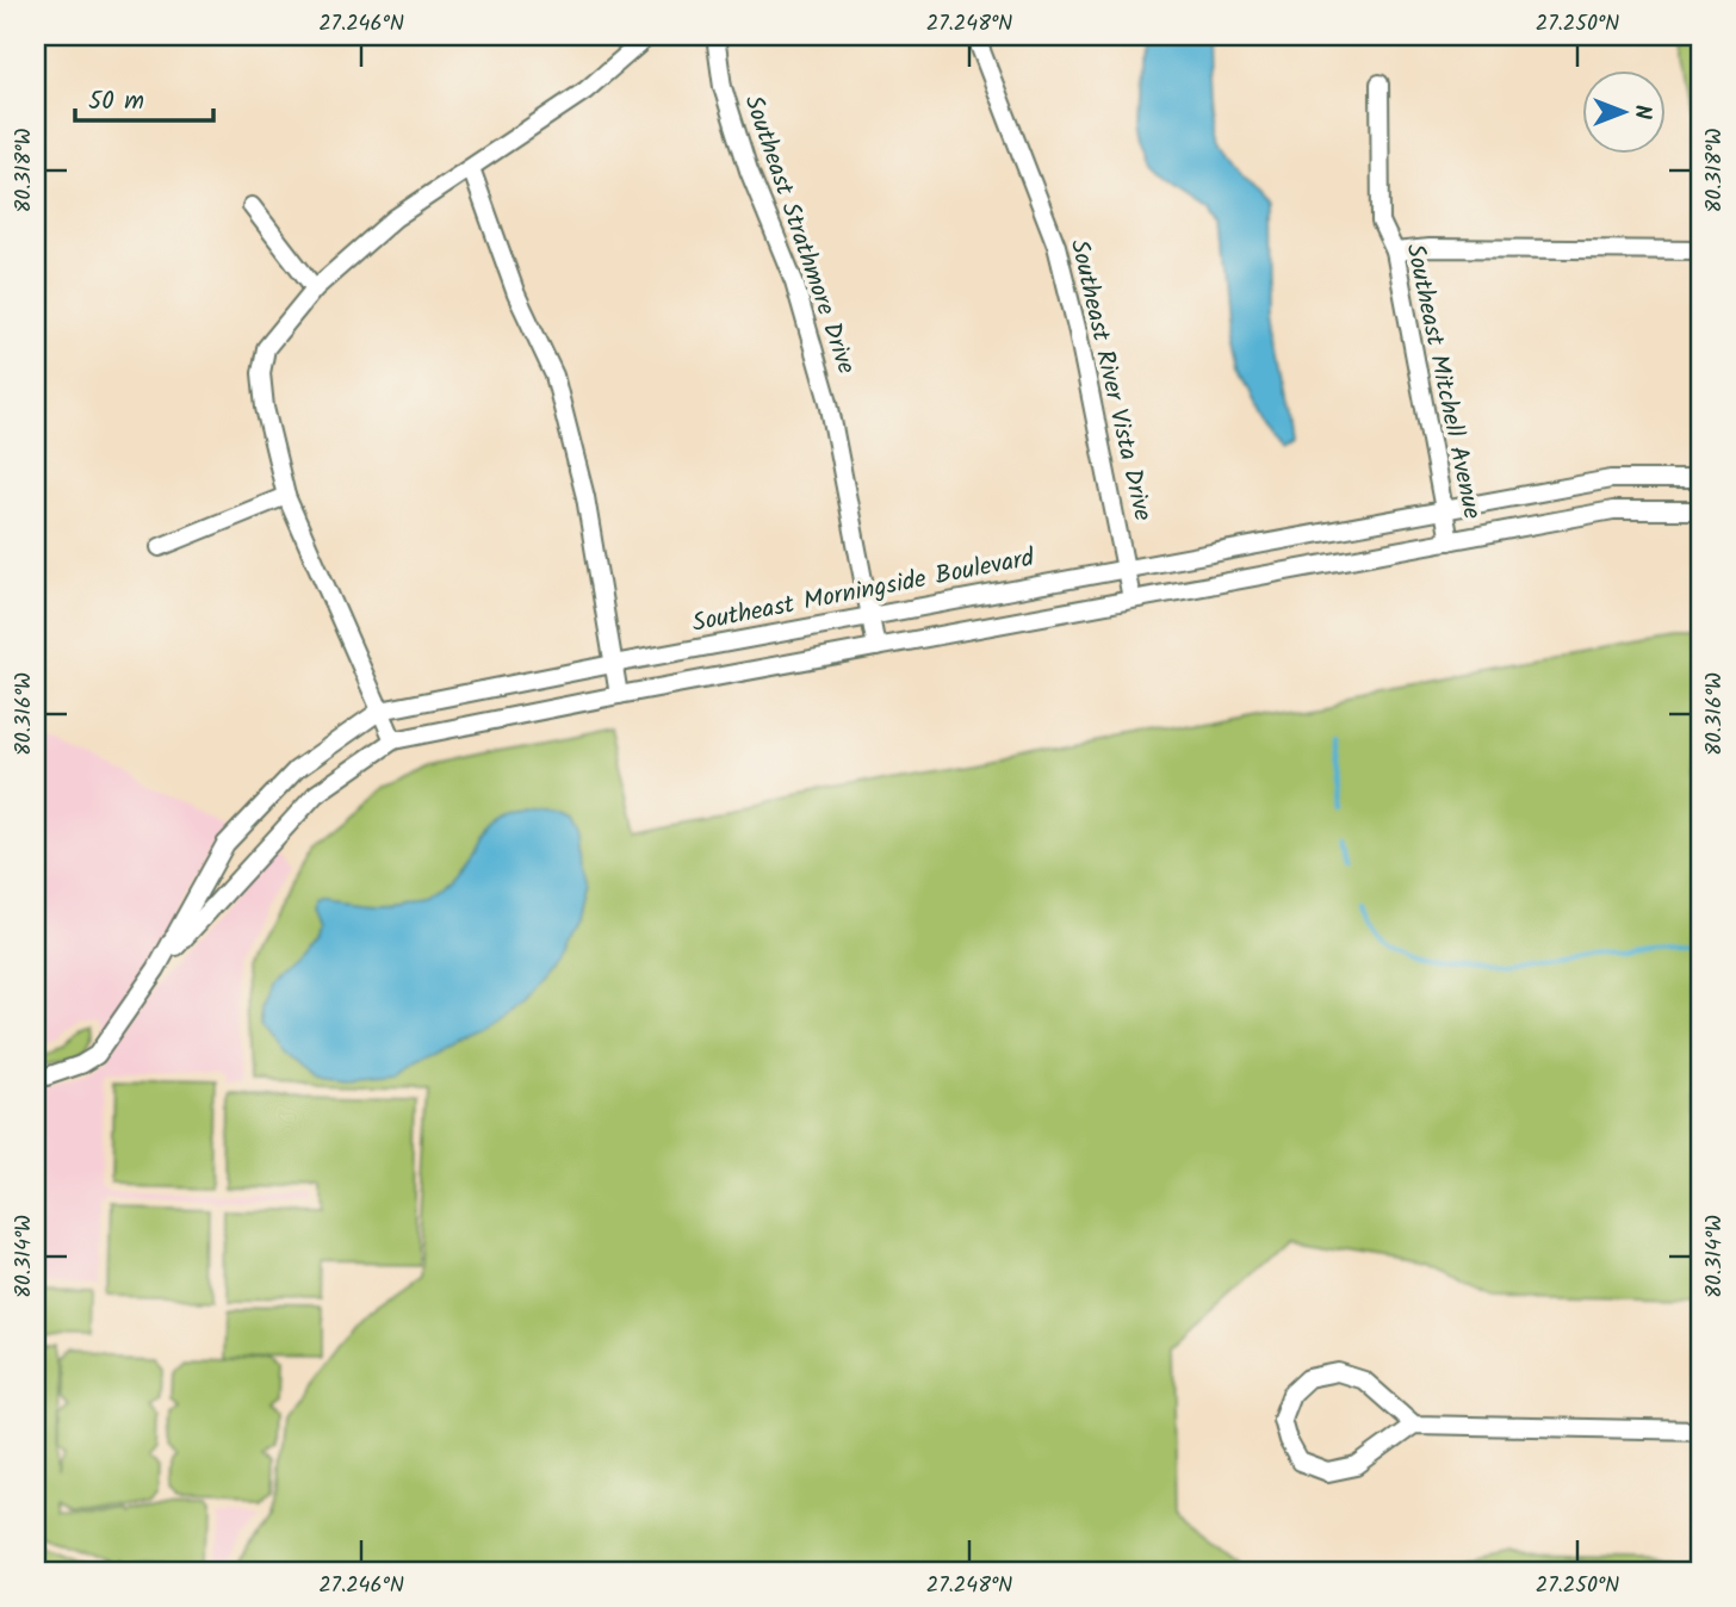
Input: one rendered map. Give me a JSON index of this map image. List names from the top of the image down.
{
  "streets": {
    "street": [
      "Southeast Strathmore Drive",
      "Southeast River Vista Drive",
      "Southeast Mitchell Avenue",
      "Southeast Morningside Boulevard"
    ]
  },
  "crossings": [
    ["Southeast Strathmore Drive", "Southeast Morningside Boulevard"],
    ["Southeast River Vista Drive", "Southeast Morningside Boulevard"],
    ["Southeast Mitchell Avenue", "Southeast Morningside Boulevard"]
  ],
  "scale_bar": "50 m",
  "north": "right",
  "coordinates": [
    "27.246°N",
    "27.248°N",
    "27.250°N",
    "80.318°W",
    "80.316°W",
    "80.314°W"
  ]
}
